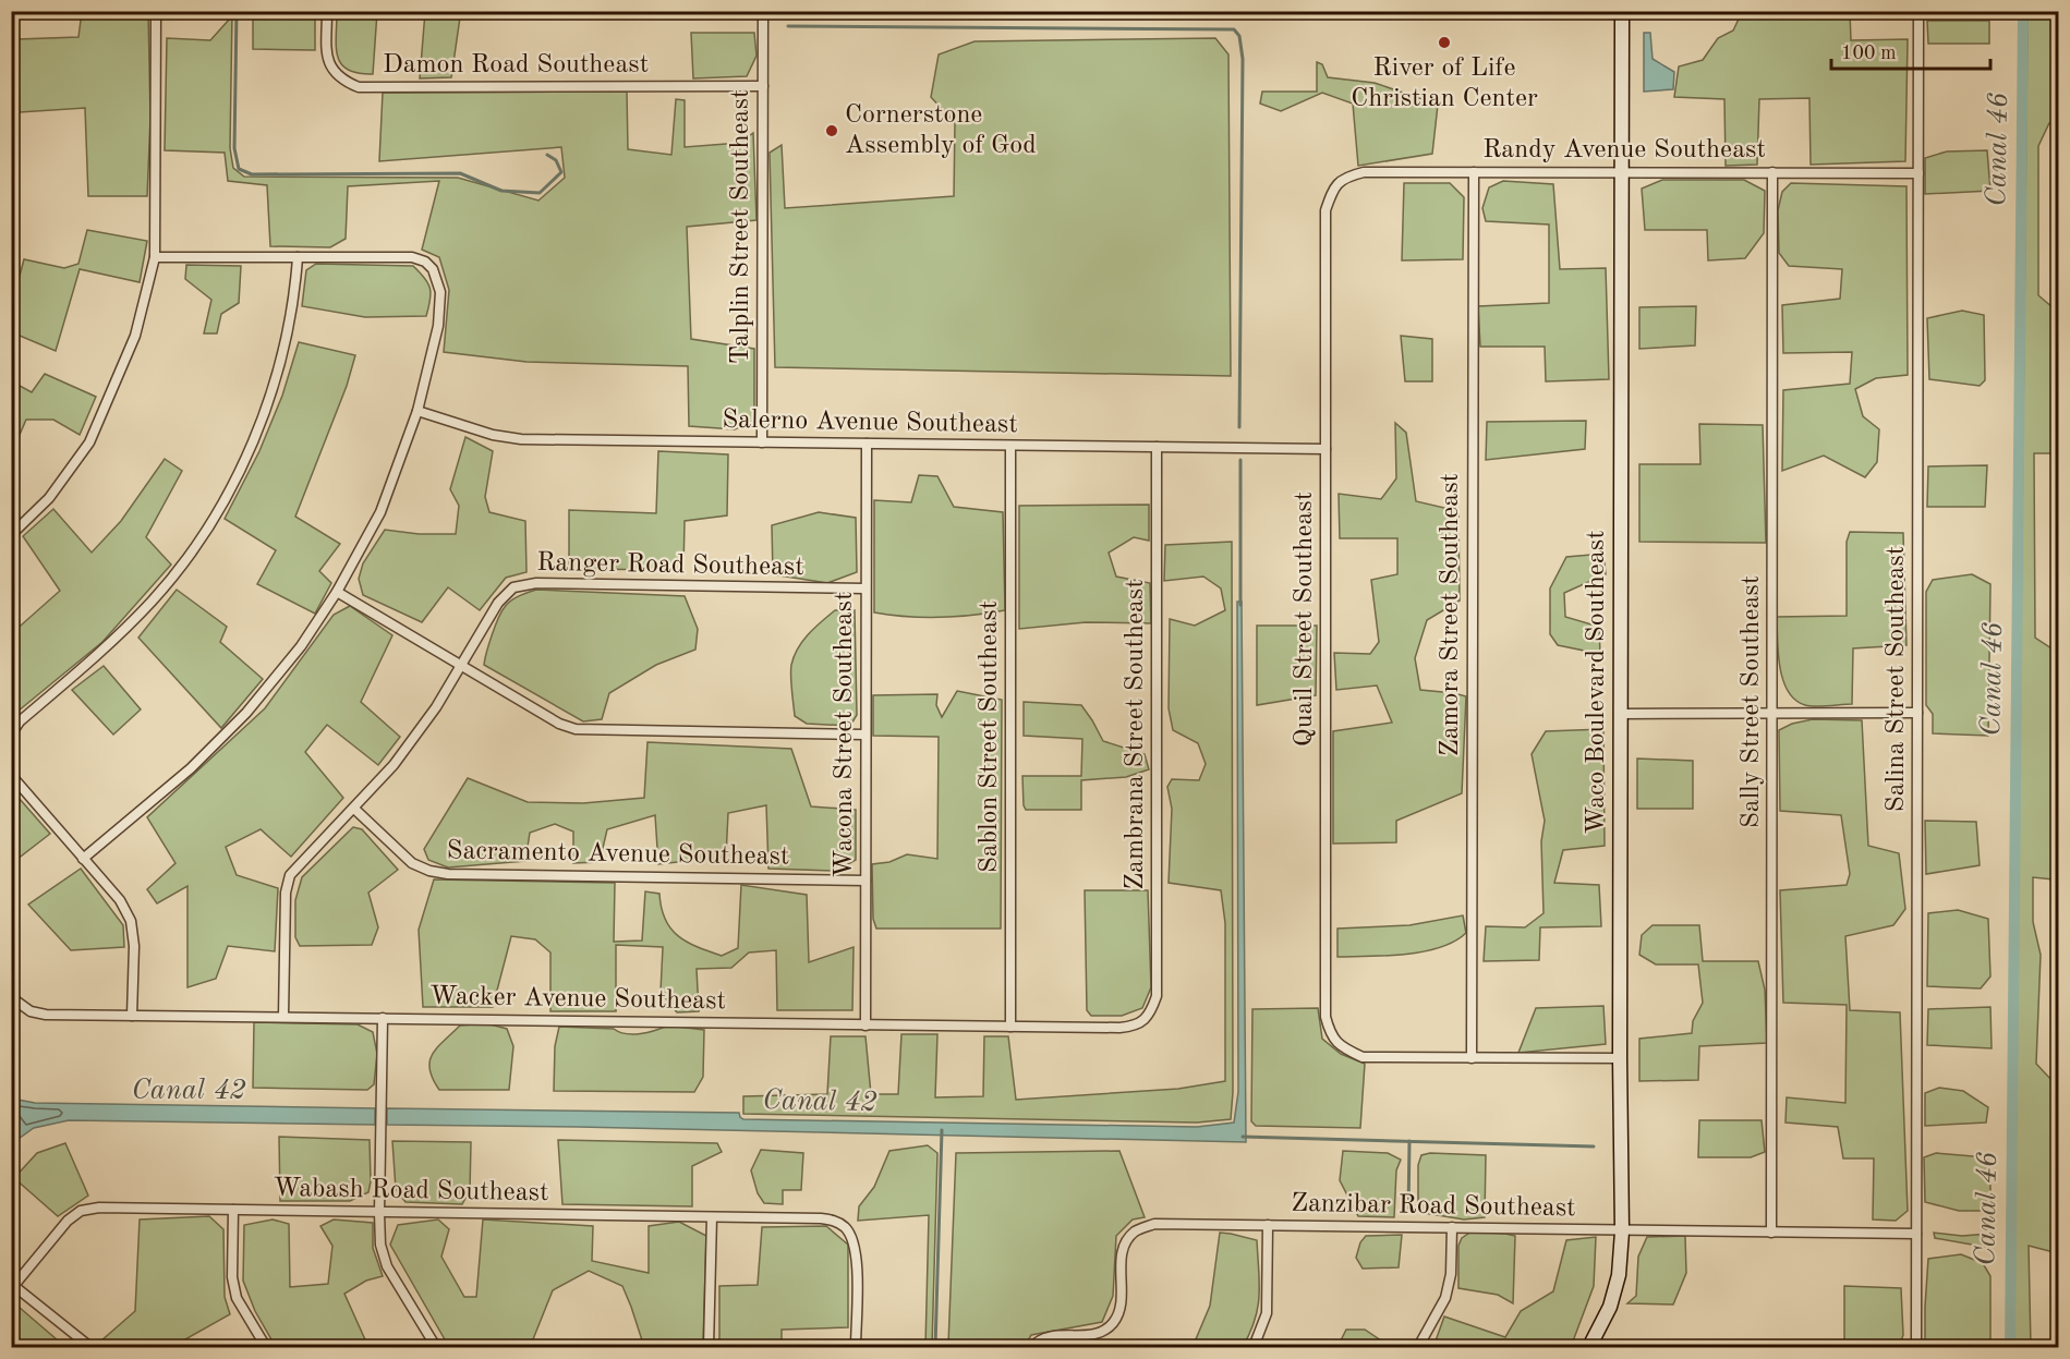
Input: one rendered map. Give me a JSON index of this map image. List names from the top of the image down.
{
  "streets": {
    "street": [
      "Damon Road Southeast",
      "Randy Avenue Southeast",
      "Talplin Street Southeast",
      "Salerno Avenue Southeast",
      "Ranger Road Southeast",
      "Zamora Street Southeast",
      "Quail Street Southeast",
      "Salina Street Southeast",
      "Waco Boulevard Southeast",
      "Sally Street Southeast",
      "Wacona Street Southeast",
      "Zambrana Street Southeast",
      "Sablon Street Southeast",
      "Sacramento Avenue Southeast",
      "Wacker Avenue Southeast",
      "Wabash Road Southeast",
      "Zanzibar Road Southeast"
    ]
  },
  "crossings": [
    ["Damon Road Southeast", "Talplin Street Southeast"],
    ["Randy Avenue Southeast", "Zamora Street Southeast"],
    ["Randy Avenue Southeast", "Quail Street Southeast"],
    ["Randy Avenue Southeast", "Salina Street Southeast"],
    ["Randy Avenue Southeast", "Waco Boulevard Southeast"],
    ["Randy Avenue Southeast", "Sally Street Southeast"],
    ["Talplin Street Southeast", "Salerno Avenue Southeast"],
    ["Salerno Avenue Southeast", "Quail Street Southeast"],
    ["Salerno Avenue Southeast", "Wacona Street Southeast"],
    ["Salerno Avenue Southeast", "Zambrana Street Southeast"],
    ["Salerno Avenue Southeast", "Sablon Street Southeast"],
    ["Ranger Road Southeast", "Wacona Street Southeast"],
    ["Ranger Road Southeast", "Sacramento Avenue Southeast"],
    ["Ranger Road Southeast", "Wacker Avenue Southeast"],
    ["Zamora Street Southeast", "Quail Street Southeast"],
    ["Salina Street Southeast", "Zanzibar Road Southeast"],
    ["Waco Boulevard Southeast", "Zanzibar Road Southeast"],
    ["Sally Street Southeast", "Zanzibar Road Southeast"],
    ["Wacona Street Southeast", "Sacramento Avenue Southeast"],
    ["Wacona Street Southeast", "Wacker Avenue Southeast"],
    ["Zambrana Street Southeast", "Wacker Avenue Southeast"],
    ["Sablon Street Southeast", "Wacker Avenue Southeast"]
  ],
  "water": ["Canal 46", "Canal 42"],
  "places": ["River of Life Christian Center", "Cornerstone Assembly of God"],
  "scale_bar": "100 m"
}
